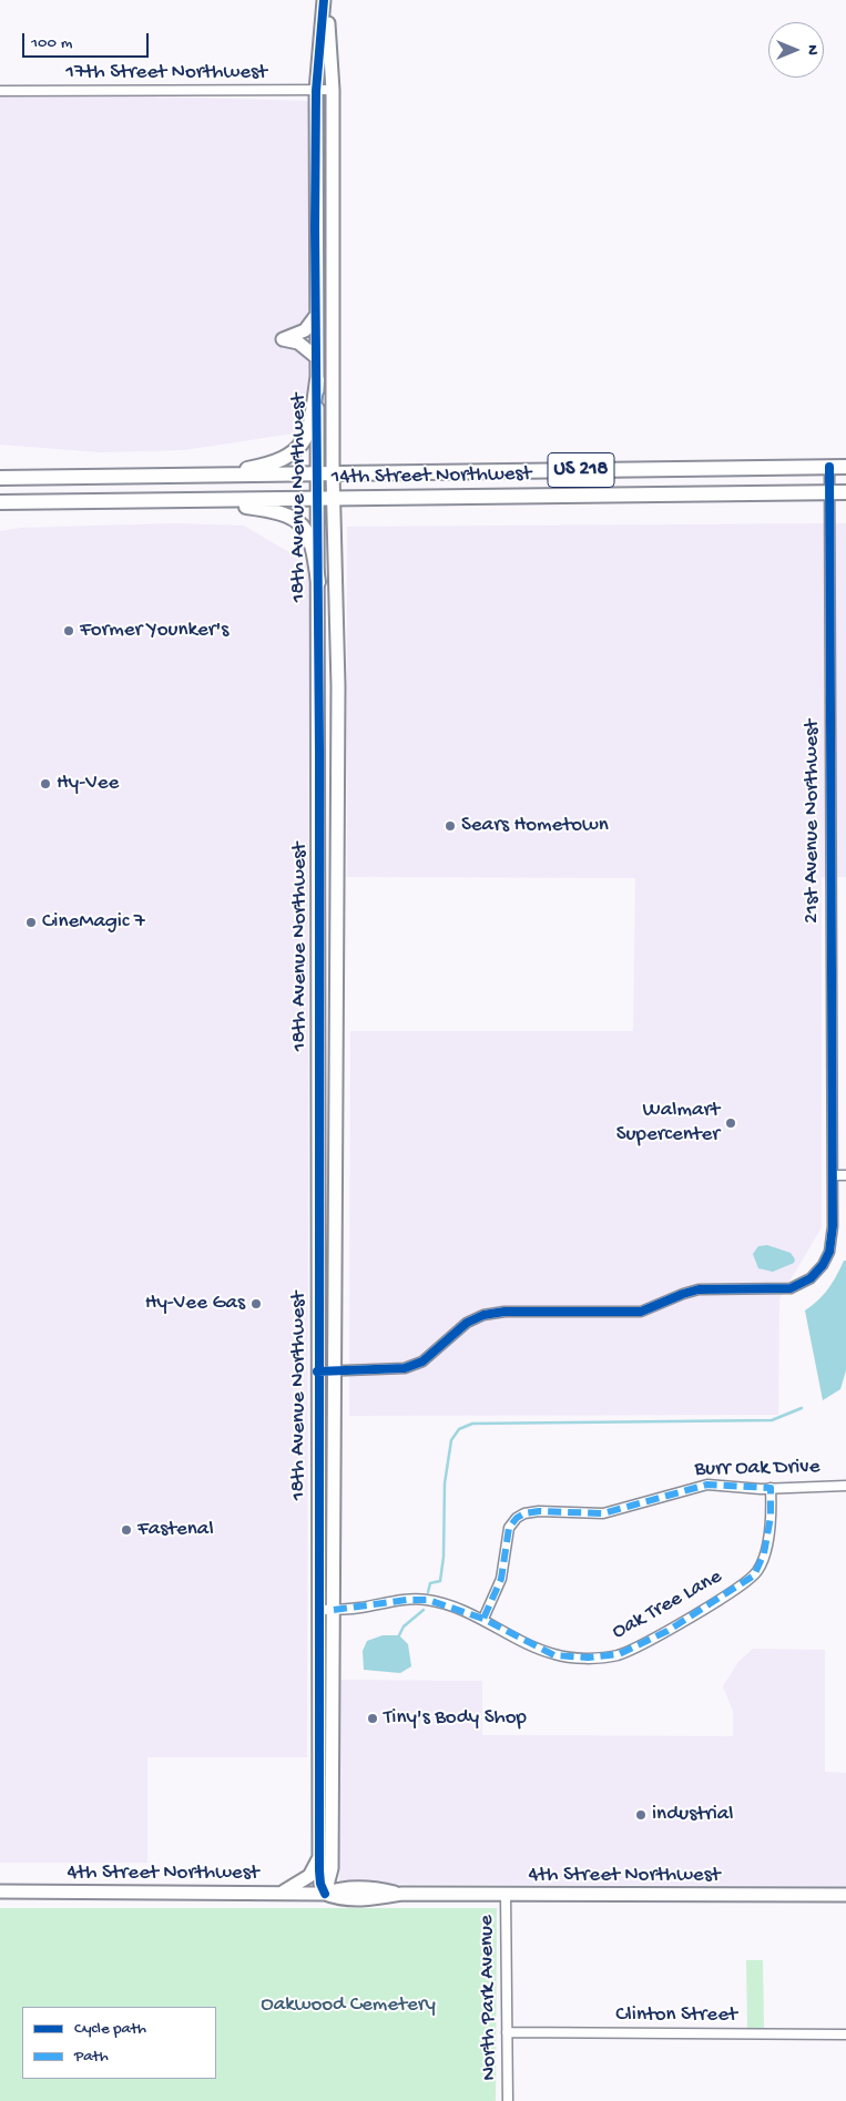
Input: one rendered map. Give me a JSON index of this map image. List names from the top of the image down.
{
  "streets": {
    "main road": ["US 218", "14th Street Northwest"],
    "street": [
      "17th Street Northwest",
      "18th Avenue Northwest",
      "21st Avenue Northwest",
      "Burr Oak Drive",
      "Oak Tree Lane",
      "4th Street Northwest",
      "North Park Avenue",
      "Clinton Street"
    ]
  },
  "crossings": [
    ["17th Street Northwest", "18th Avenue Northwest"],
    ["US 218", "14th Street Northwest"],
    ["US 218", "21st Avenue Northwest"],
    ["14th Street Northwest", "18th Avenue Northwest"],
    ["14th Street Northwest", "21st Avenue Northwest"],
    ["18th Avenue Northwest", "21st Avenue Northwest"],
    ["18th Avenue Northwest", "Oak Tree Lane"],
    ["18th Avenue Northwest", "4th Street Northwest"],
    ["Burr Oak Drive", "Oak Tree Lane"],
    ["4th Street Northwest", "North Park Avenue"],
    ["North Park Avenue", "Clinton Street"]
  ],
  "parks": ["Oakwood Cemetery"],
  "places": [
    "Former Younker's",
    "Hy-Vee",
    "Sears Hometown",
    "CineMagic 7",
    "Walmart Supercenter",
    "Hy-Vee Gas",
    "Fastenal",
    "Tiny's Body Shop",
    "industrial"
  ],
  "legend": ["Cycle path", "Path"],
  "scale_bar": "100 m",
  "north": "right"
}
